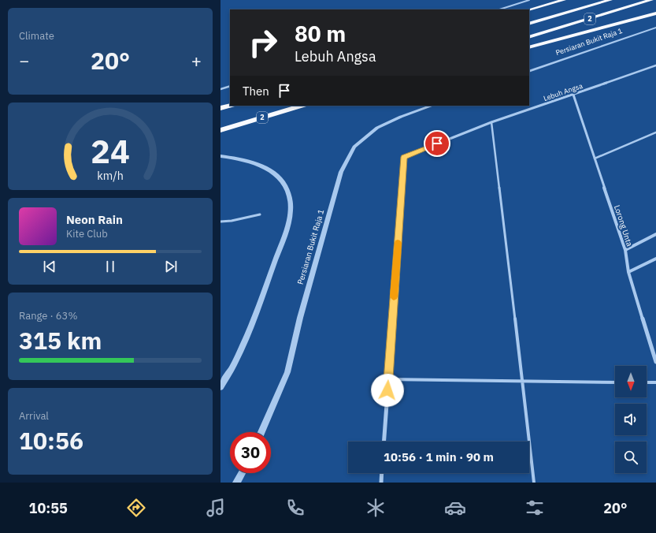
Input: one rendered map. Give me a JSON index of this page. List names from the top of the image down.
{
  "streets": {
    "highway": ["2"],
    "street": ["Persiaran Bukit Raja 1", "Lebuh Angsa", "Lorong Unta"]
  },
  "crossings": [
    ["Lebuh Angsa", "Lorong Unta"]
  ],
  "north": "bottom",
  "page": {
    "tile": [
      "Climate",
      ["Range · 63%", "315 km"],
      ["Arrival", "10:56"]
    ],
    "turn": ["80 m", "Lebuh Angsa"],
    "heat": ["−", "20°", "+"],
    "then": "Then",
    "song": ["Neon Rain", "Kite Club"],
    "limit": "30",
    "trip": "10:56 · 1 min · 90 m",
    "tabs": ["10:55", "20°"],
    "gauge": ["24", "km/h"]
  }
}
